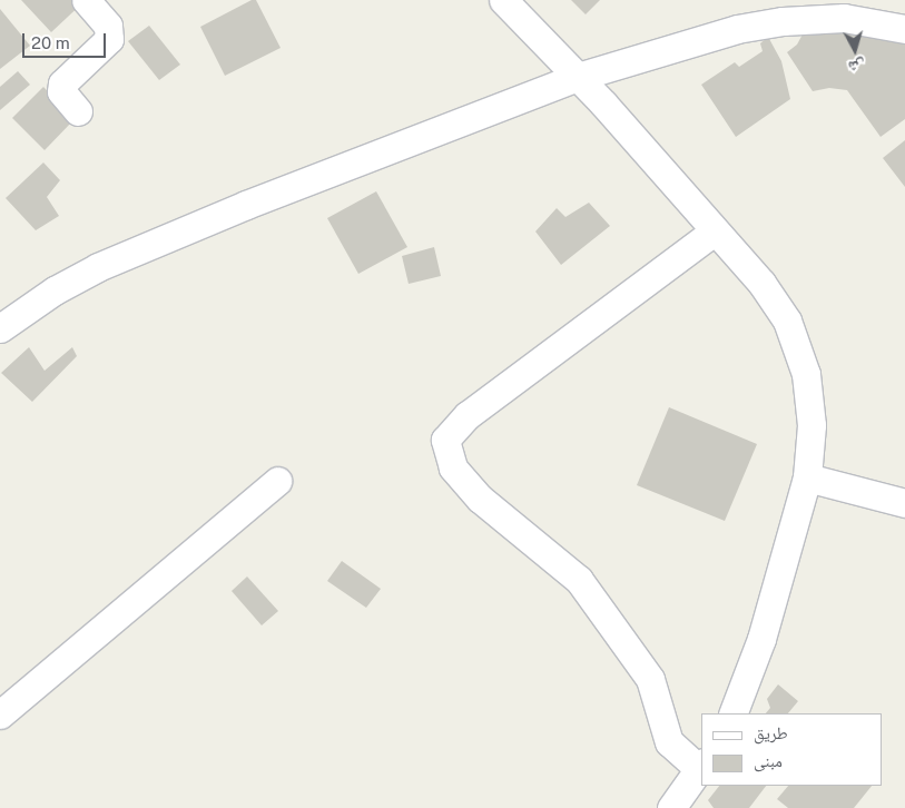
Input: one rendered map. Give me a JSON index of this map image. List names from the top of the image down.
{
  "legend": ["طريق", "مبنى"],
  "scale_bar": "20 m",
  "north": "bottom"
}
